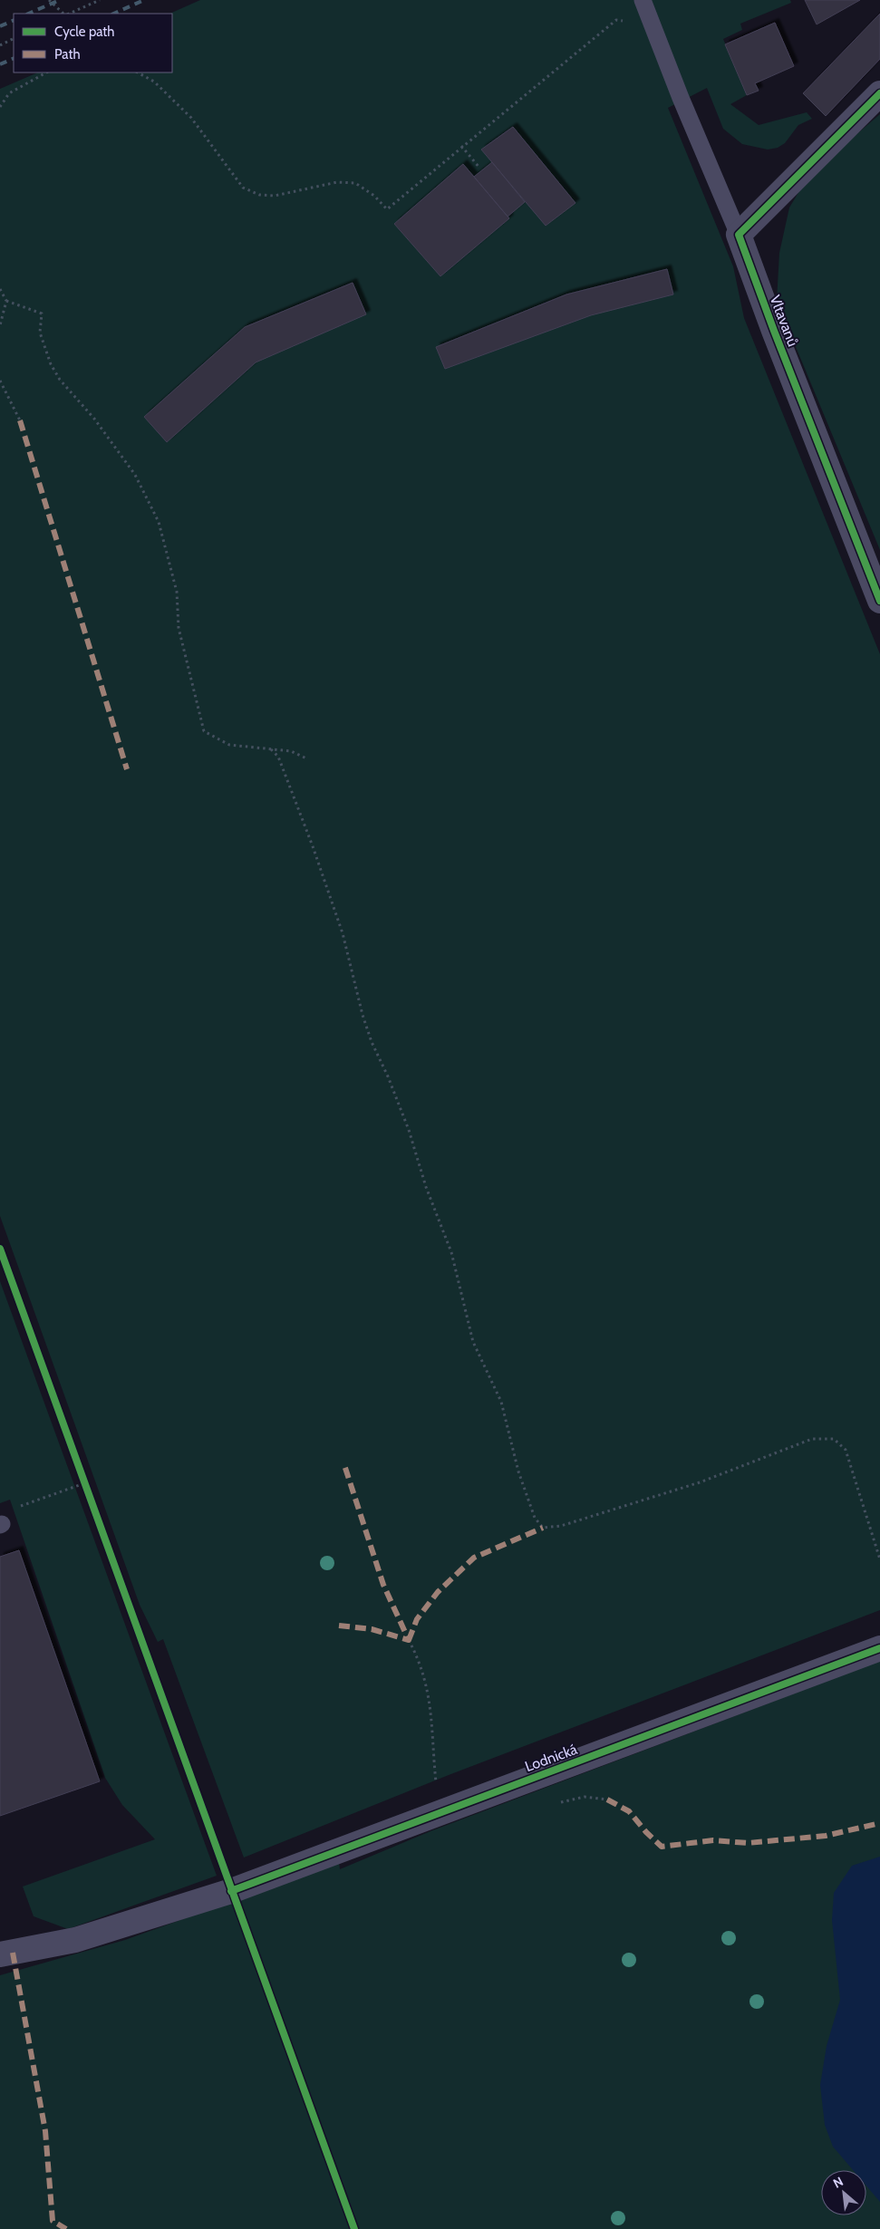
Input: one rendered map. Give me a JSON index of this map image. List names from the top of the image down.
{
  "streets": {
    "street": ["Vltavanů", "Lodnická"]
  },
  "legend": ["Cycle path", "Path"],
  "north": "top left"
}
